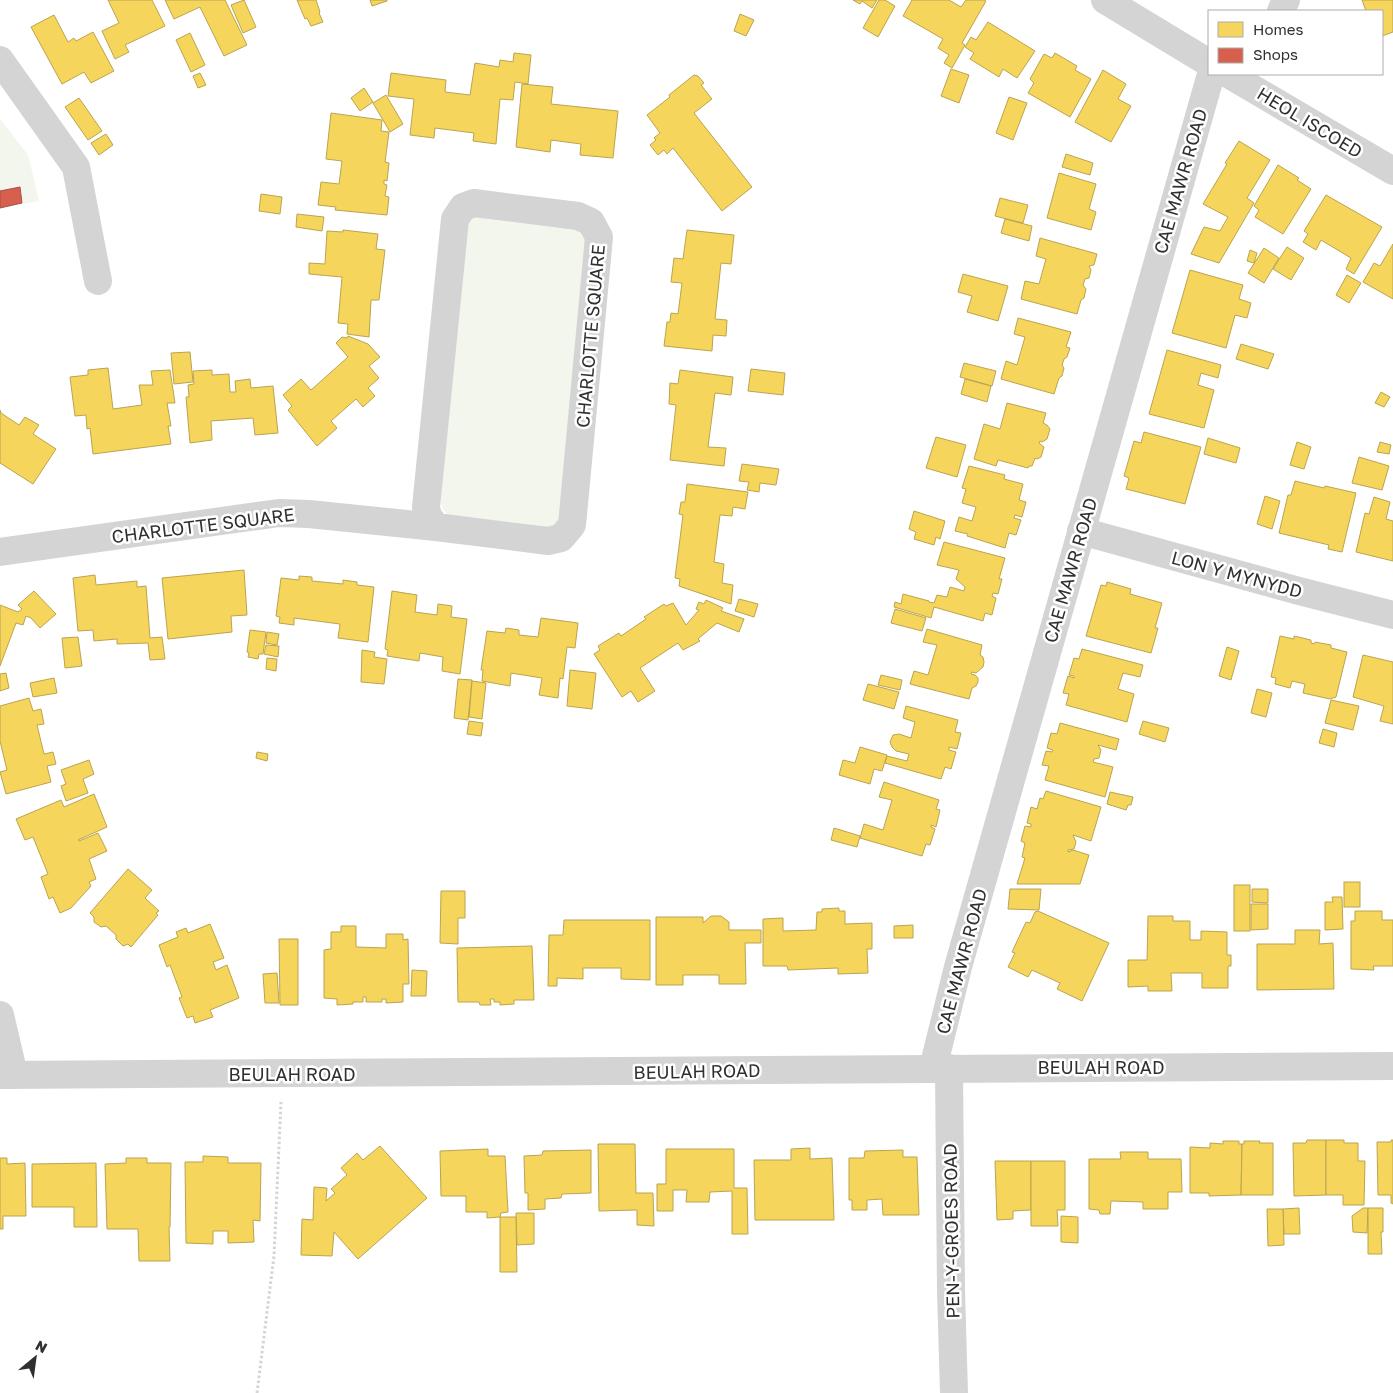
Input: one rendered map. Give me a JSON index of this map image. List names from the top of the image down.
{
  "streets": {
    "street": [
      "HEOL ISCOED",
      "CAE MAWR ROAD",
      "CHARLOTTE SQUARE",
      "LON Y MYNYDD",
      "BEULAH ROAD",
      "PEN-Y-GROES ROAD"
    ]
  },
  "crossings": [
    ["CAE MAWR ROAD", "LON Y MYNYDD"],
    ["CAE MAWR ROAD", "BEULAH ROAD"],
    ["CAE MAWR ROAD", "PEN-Y-GROES ROAD"],
    ["BEULAH ROAD", "PEN-Y-GROES ROAD"]
  ],
  "legend": ["Homes", "Shops"],
  "north": "top right"
}
